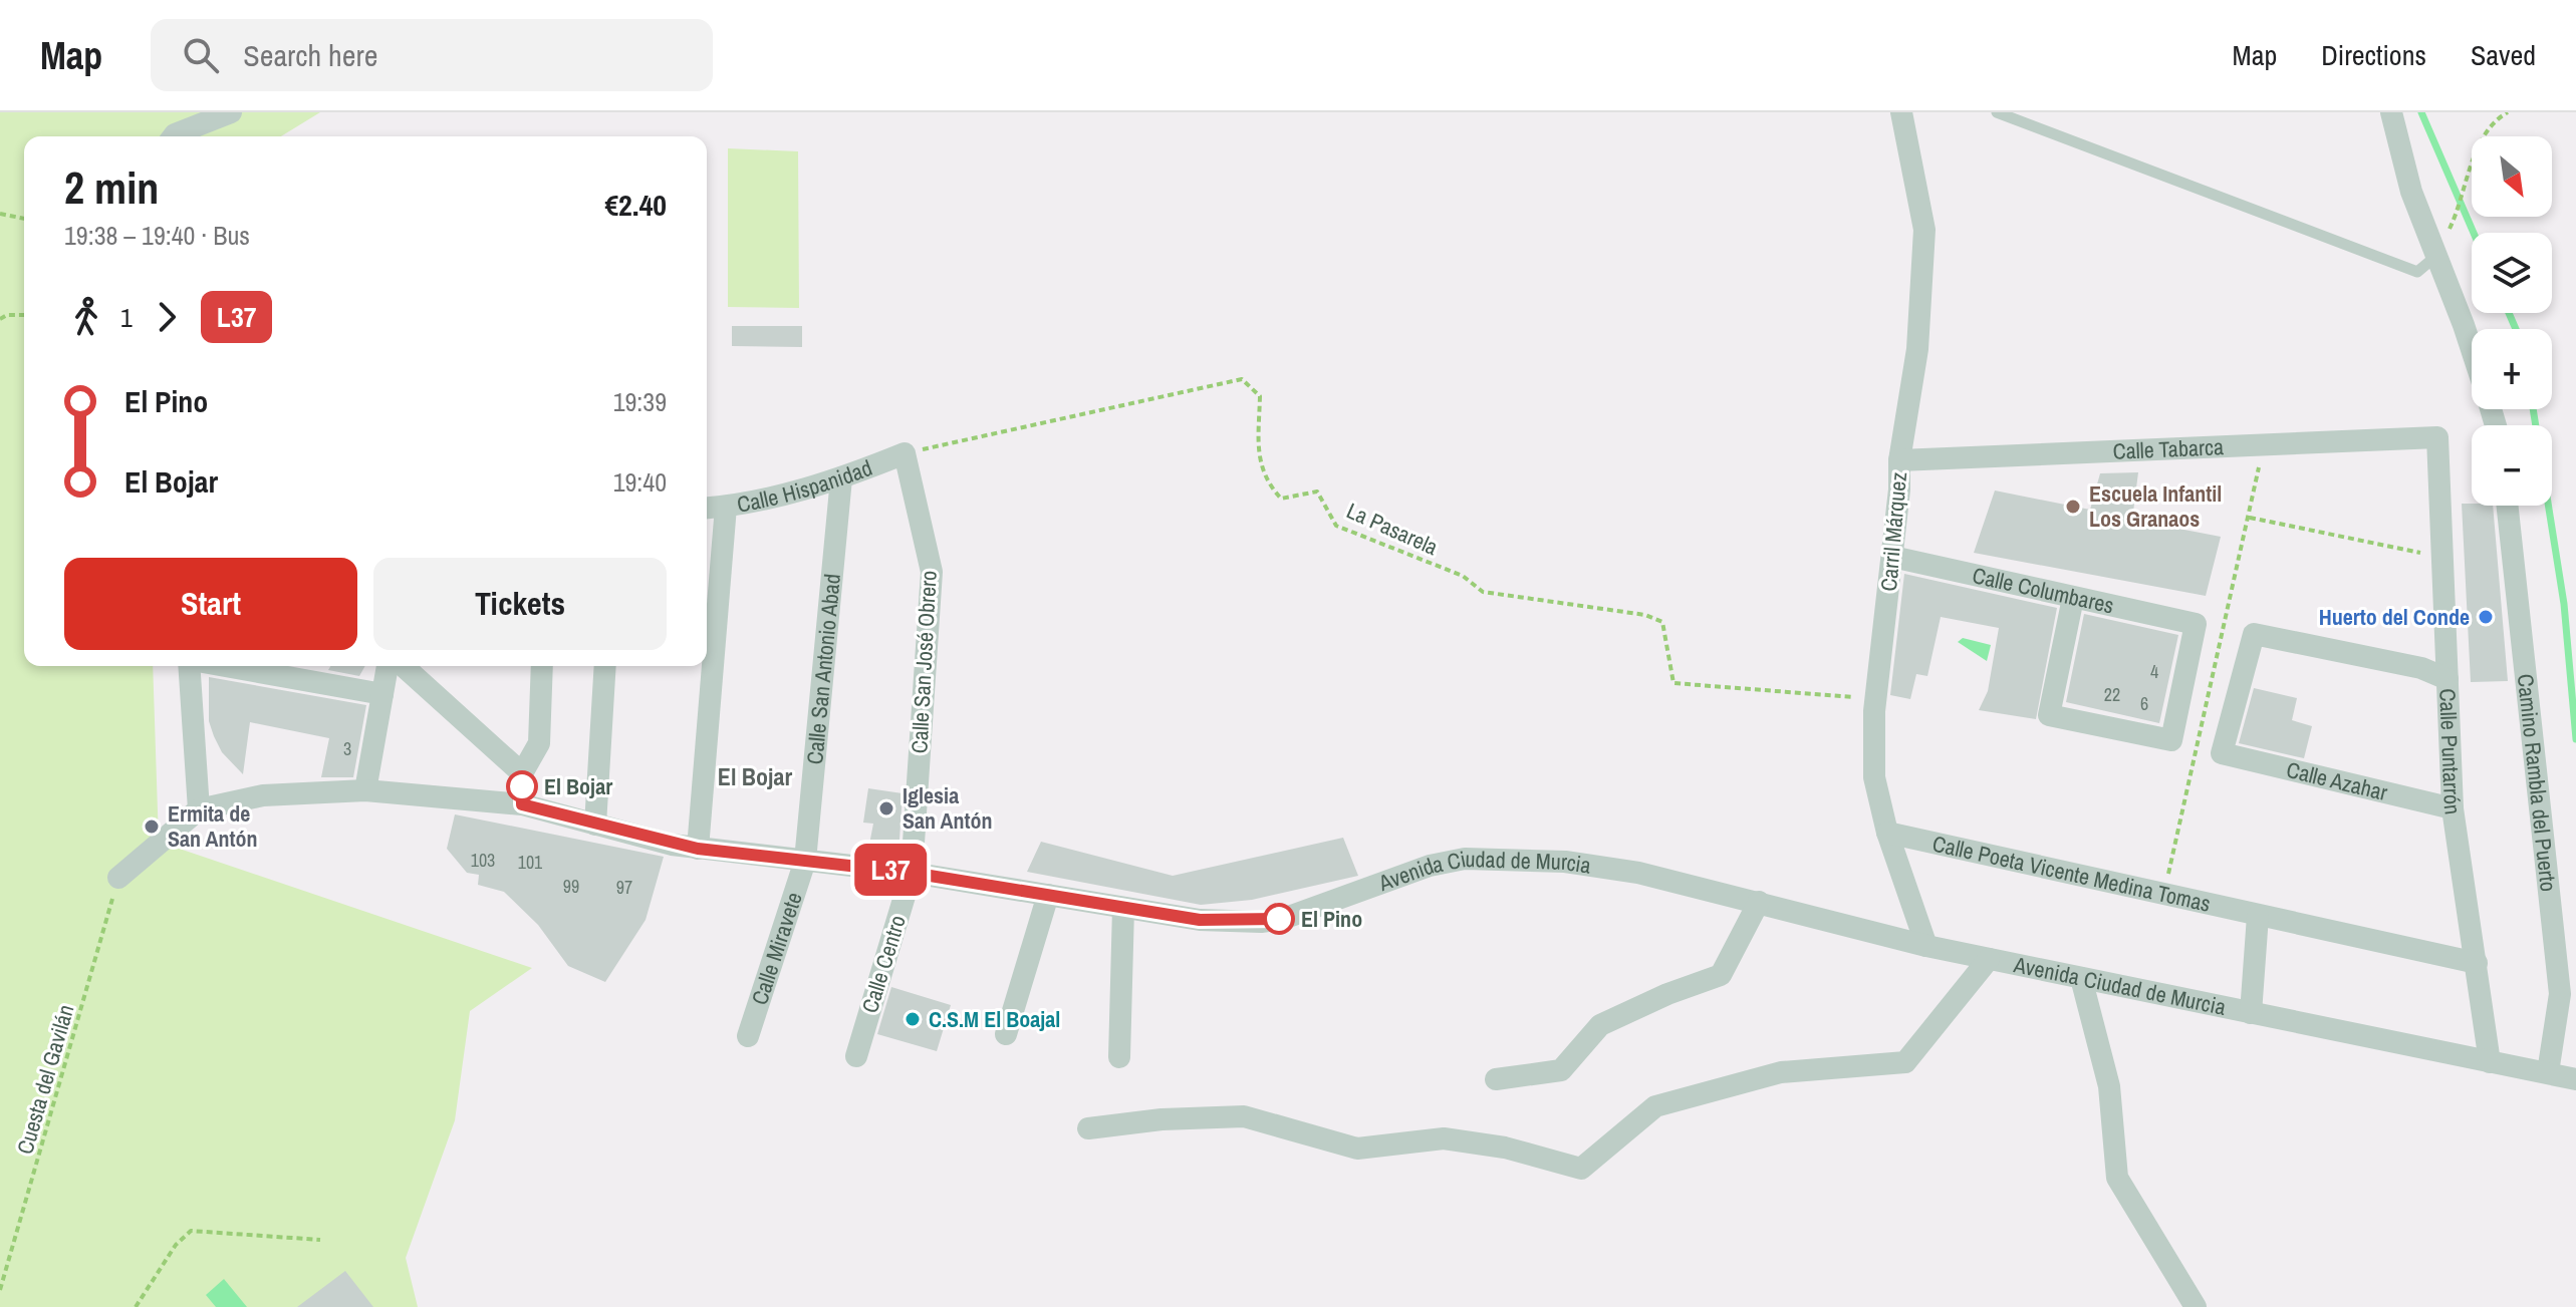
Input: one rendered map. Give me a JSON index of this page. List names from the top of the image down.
{
  "streets": {
    "street": [
      "Calle Tabarca",
      "Calle Hispanidad",
      "Carril Márquez",
      "Calle Columbares",
      "Calle San José Obrero",
      "Calle San Antonio Abad",
      "Calle Puntarrón",
      "Calle Azahar",
      "Camino Rambla del Puerto",
      "Calle Poeta Vicente Medina Tomas",
      "Avenida Ciudad de Murcia",
      "Calle Miravete",
      "Calle Centro"
    ],
    "path": ["La Pasarela", "Cuesta del Gavilán"]
  },
  "crossings": [
    ["Calle Tabarca", "Carril Márquez"],
    ["Calle Tabarca", "Calle Puntarrón"],
    ["Calle Hispanidad", "La Pasarela"],
    ["Calle Hispanidad", "Calle San José Obrero"],
    ["Calle Hispanidad", "Calle San Antonio Abad"],
    ["La Pasarela", "Carril Márquez"],
    ["La Pasarela", "Calle San José Obrero"],
    ["Carril Márquez", "Calle Columbares"],
    ["Carril Márquez", "Calle Poeta Vicente Medina Tomas"],
    ["Carril Márquez", "Avenida Ciudad de Murcia"],
    ["Calle San José Obrero", "Avenida Ciudad de Murcia"],
    ["Calle San José Obrero", "Calle Centro"],
    ["Calle San Antonio Abad", "Avenida Ciudad de Murcia"],
    ["Calle San Antonio Abad", "Calle Miravete"],
    ["Calle Puntarrón", "Calle Azahar"],
    ["Calle Puntarrón", "Calle Poeta Vicente Medina Tomas"],
    ["Calle Puntarrón", "Avenida Ciudad de Murcia"],
    ["Camino Rambla del Puerto", "Avenida Ciudad de Murcia"],
    ["Avenida Ciudad de Murcia", "Calle Miravete"],
    ["Avenida Ciudad de Murcia", "Calle Centro"]
  ],
  "districts": ["El Bojar"],
  "places": [
    "Escuela Infantil Los Granaos",
    "Huerto del Conde",
    "El Bojar",
    "Iglesia San Antón",
    "Ermita de San Antón",
    "El Pino",
    "C.S.M El Boajal"
  ],
  "lines": ["bus line L37"],
  "house_numbers": [
    "4",
    "22",
    "6",
    "3",
    "103",
    "101",
    "99",
    "97"
  ],
  "north": "bottom right",
  "page": {
    "header": "Map",
    "search": "Search here",
    "nav": ["Map", "Directions", "Saved"],
    "on_map": "L37",
    "map_buttons": ["+", "−"],
    "heading": ["2 min", "19:38 – 19:40 · Bus", "€2.40"],
    "legs": ["1", "L37"],
    "list": [
      {
        "name": "El Pino",
        "value": "19:39"
      },
      {
        "name": "El Bojar",
        "value": "19:40"
      }
    ],
    "buttons": ["Start", "Tickets"]
  }
}
